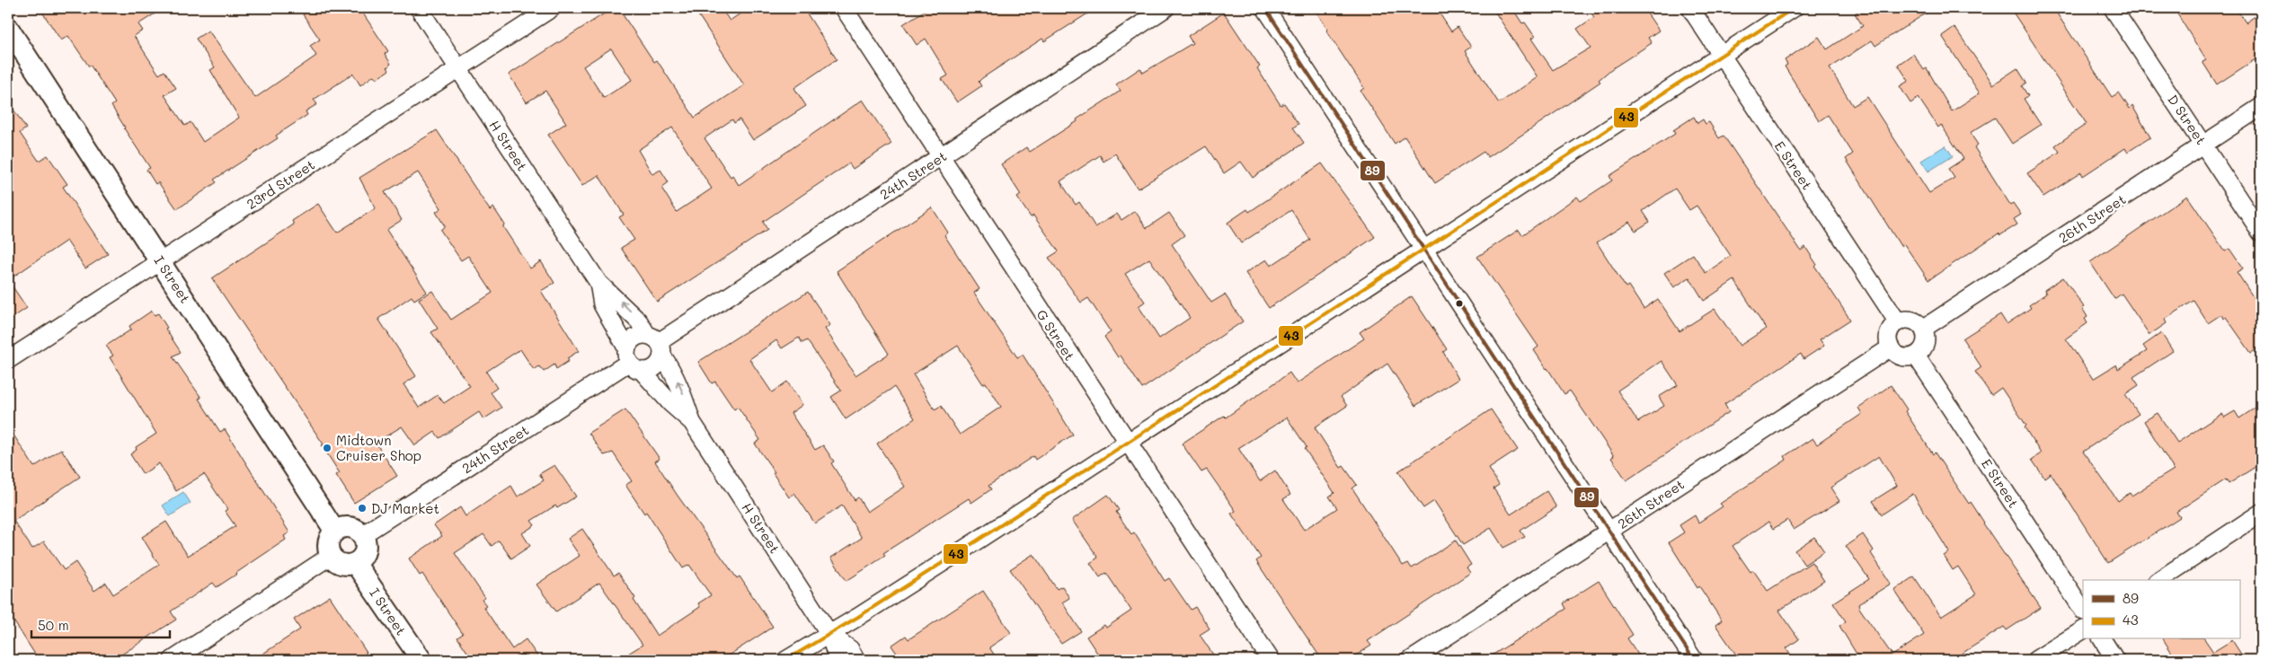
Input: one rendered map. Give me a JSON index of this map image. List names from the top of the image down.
{
  "streets": {
    "street": [
      "D Street",
      "H Street",
      "E Street",
      "24th Street",
      "23rd Street",
      "26th Street",
      "I Street",
      "G Street"
    ]
  },
  "crossings": [
    ["D Street", "26th Street"],
    ["H Street", "24th Street"],
    ["H Street", "23rd Street"],
    ["E Street", "26th Street"],
    ["24th Street", "I Street"],
    ["24th Street", "G Street"],
    ["23rd Street", "I Street"]
  ],
  "places": ["Midtown Cruiser Shop", "DJ Market"],
  "lines": ["transit line 89", "transit line 43"],
  "legend": ["89", "43"],
  "scale_bar": "50 m"
}
